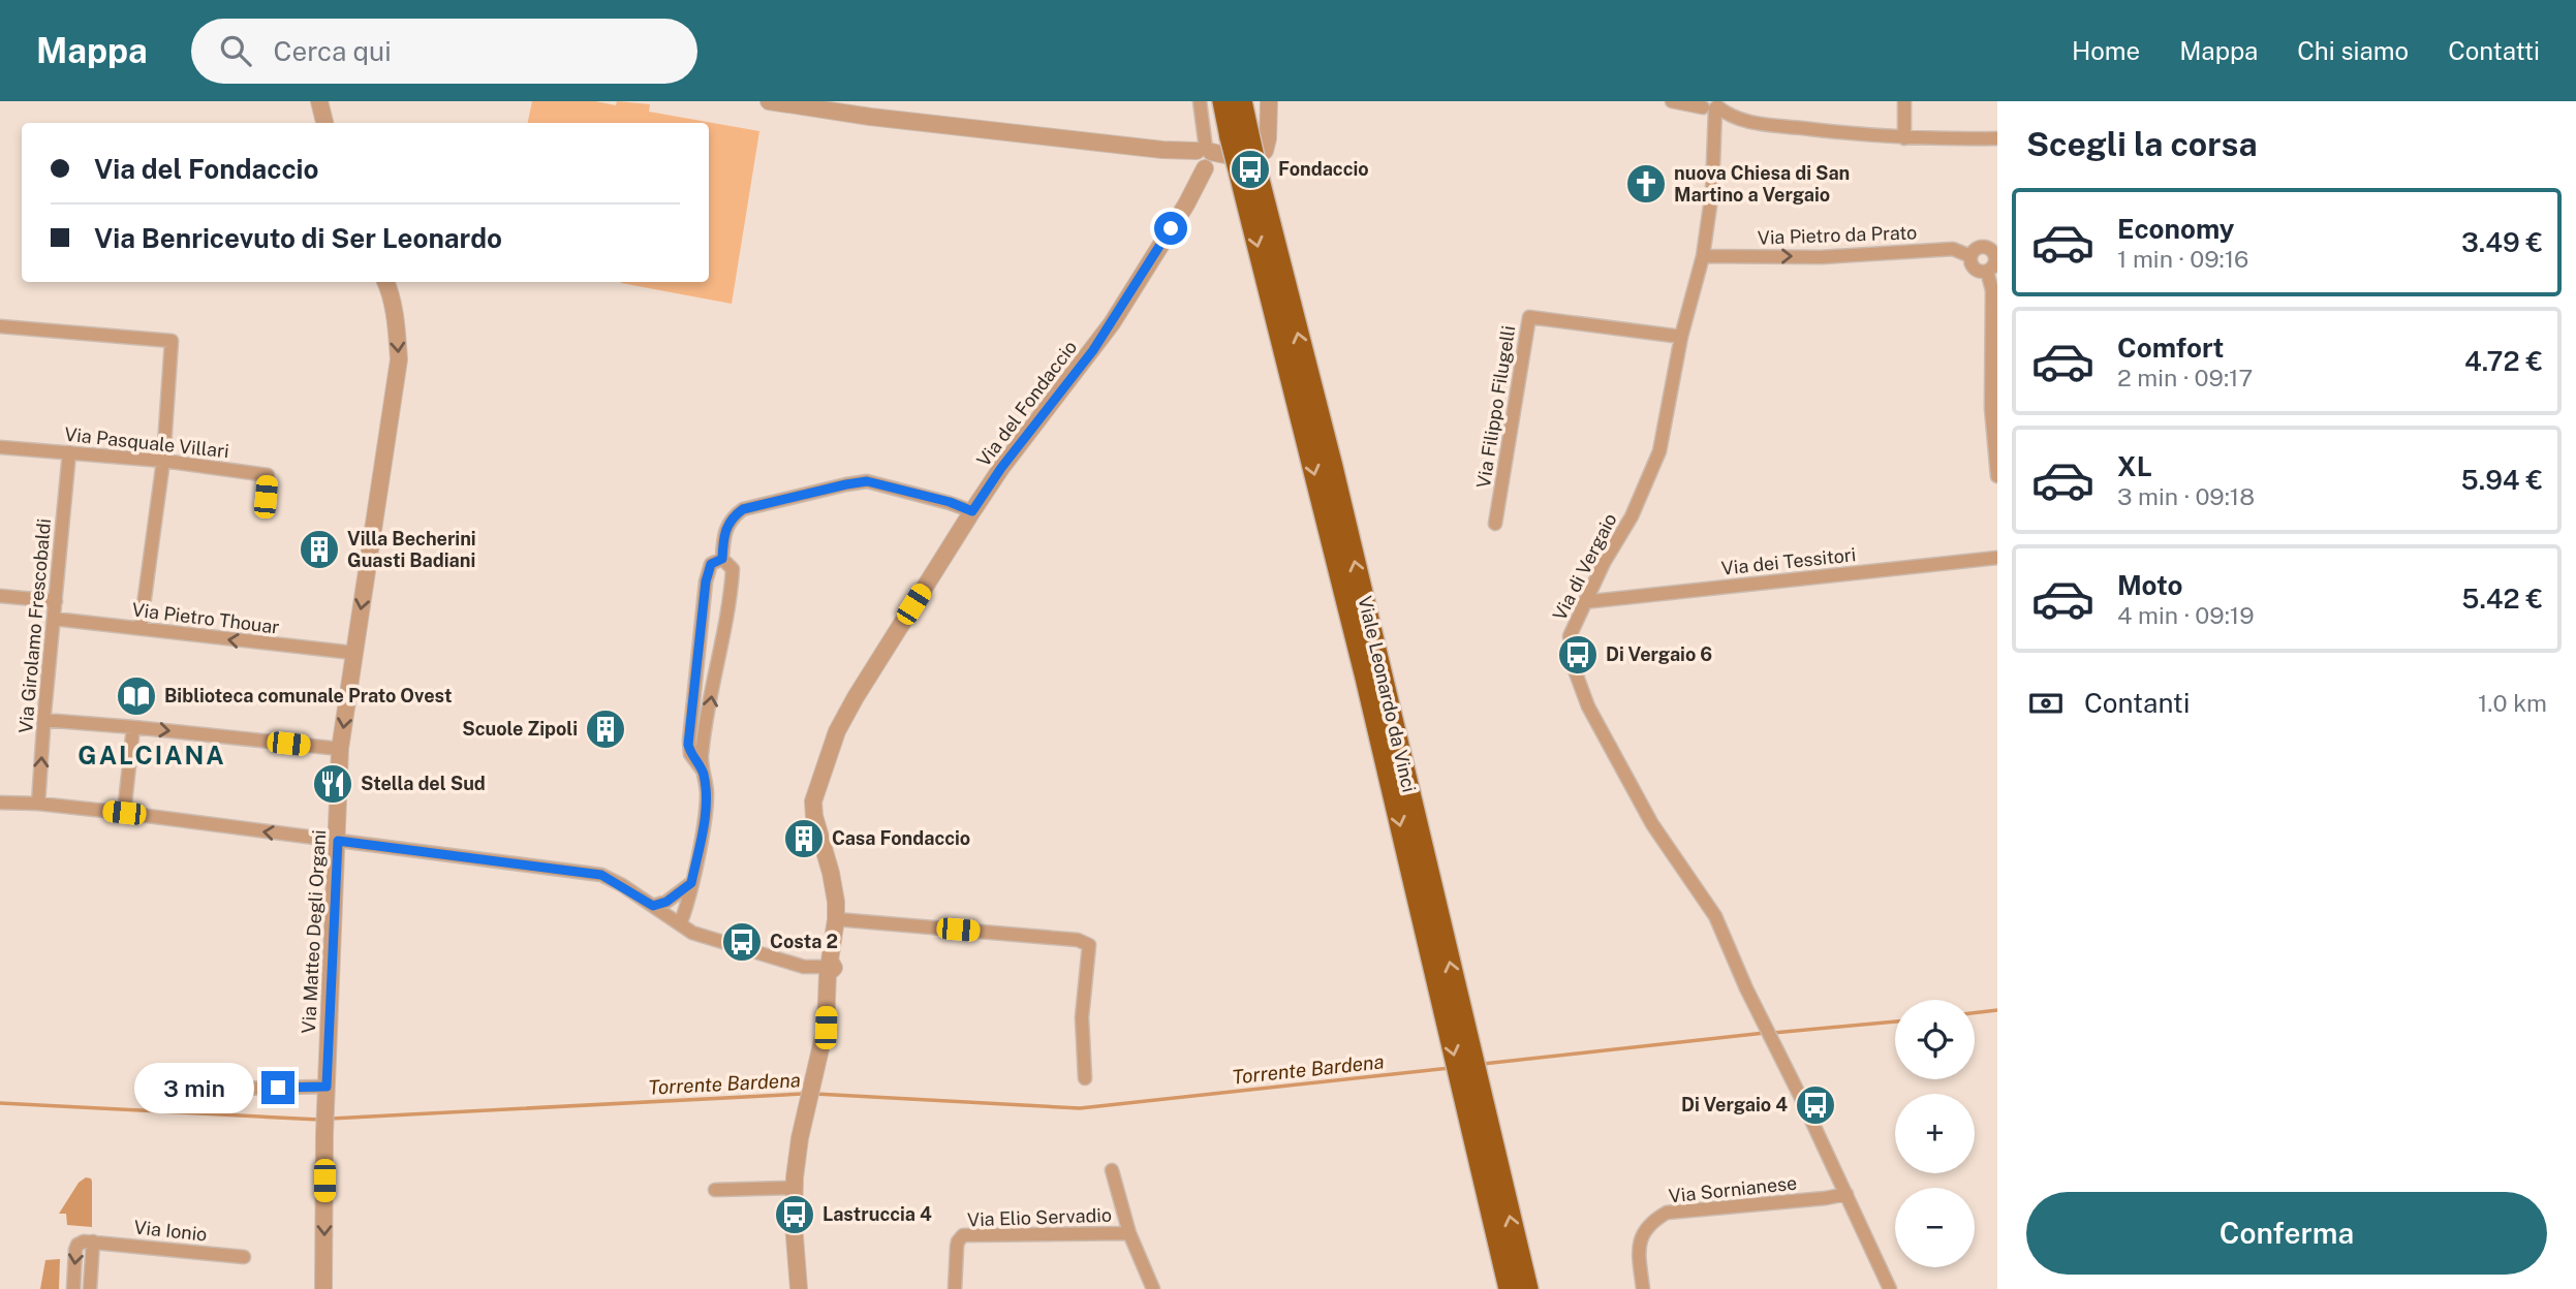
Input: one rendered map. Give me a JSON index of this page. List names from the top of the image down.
{
  "streets": {
    "highway": ["Viale Leonardo da Vinci"],
    "street": [
      "Via Pietro da Prato",
      "Via del Fondaccio",
      "Via Filippo Filugelli",
      "Via Pasquale Villari",
      "Via dei Tessitori",
      "Via di Vergaio",
      "Via Pietro Thouar",
      "Via Girolamo Frescobaldi",
      "Via Matteo Degli Organi",
      "Via Sornianese",
      "Via Elio Servadio",
      "Via Ionio"
    ]
  },
  "crossings": [
    ["Via Pietro da Prato", "Via di Vergaio"],
    ["Via del Fondaccio", "Viale Leonardo da Vinci"],
    ["Via Filippo Filugelli", "Via di Vergaio"],
    ["Via Pasquale Villari", "Via Girolamo Frescobaldi"],
    ["Via dei Tessitori", "Via di Vergaio"],
    ["Via di Vergaio", "Via Sornianese"],
    ["Via Pietro Thouar", "Via Girolamo Frescobaldi"],
    ["Via Pietro Thouar", "Via Matteo Degli Organi"]
  ],
  "one_way": ["Via Pietro da Prato", "Via Matteo Degli Organi"],
  "districts": ["GALCIANA"],
  "water": ["Torrente Bardena"],
  "places": {
    "bus stop": [
      "Fondaccio",
      "Di Vergaio 6",
      "Costa 2",
      "Di Vergaio 4",
      "Lastruccia 4"
    ],
    "church": ["nuova Chiesa di San Martino a Vergaio"],
    "building": ["Villa Becherini Guasti Badiani", "Scuole Zipoli", "Casa Fondaccio"],
    "library": ["Biblioteca comunale Prato Ovest"],
    "restaurant": ["Stella del Sud"]
  },
  "page": {
    "header": "Mappa",
    "search": "Cerca qui",
    "nav": [
      "Home",
      "Mappa",
      "Chi siamo",
      "Contatti"
    ],
    "heading": "Scegli la corsa",
    "banner": ["Via del Fondaccio", "Via Benricevuto di Ser Leonardo"],
    "list": [
      {
        "name": "Economy",
        "note": "1 min · 09:16",
        "value": "3.49 €"
      },
      {
        "name": "Comfort",
        "note": "2 min · 09:17",
        "value": "4.72 €"
      },
      {
        "name": "XL",
        "note": "3 min · 09:18",
        "value": "5.94 €"
      },
      {
        "name": "Moto",
        "note": "4 min · 09:19",
        "value": "5.42 €"
      }
    ],
    "pay": ["Contanti", "1.0 km"],
    "map_buttons": ["+", "−"],
    "bubble": "3 min",
    "buttons": "Conferma"
  }
}
